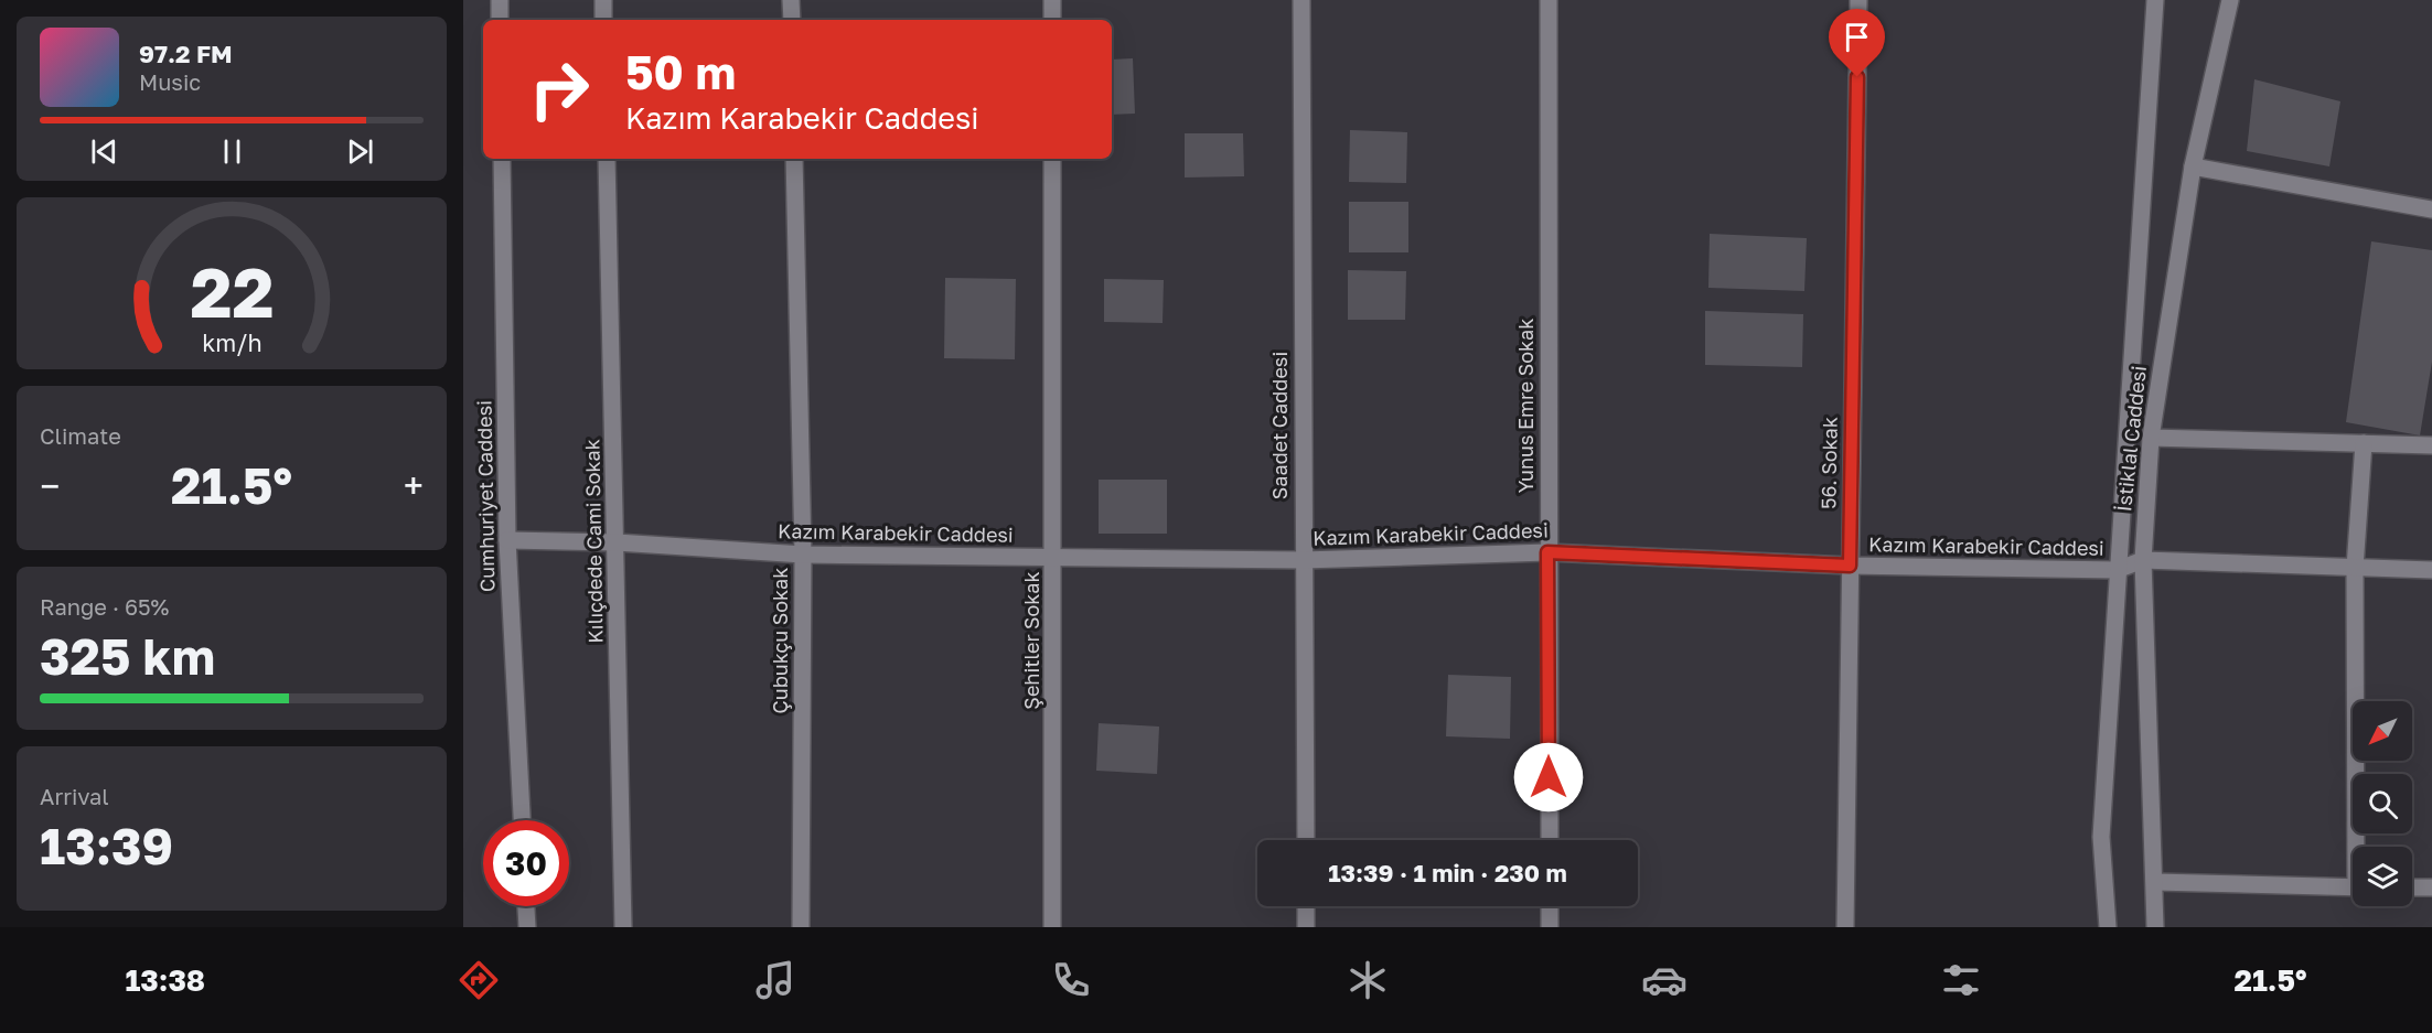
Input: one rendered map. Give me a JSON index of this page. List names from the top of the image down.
{
  "streets": {
    "main road": [
      "Yunus Emre Sokak",
      "Saadet Caddesi",
      "İstiklal Caddesi",
      "56. Sokak",
      "Cumhuriyet Caddesi",
      "Kazım Karabekir Caddesi",
      "Kılıçdede Cami Sokak",
      "Çubukçu Sokak",
      "Şehitler Sokak"
    ]
  },
  "crossings": [
    ["Yunus Emre Sokak", "Kazım Karabekir Caddesi"],
    ["Saadet Caddesi", "Kazım Karabekir Caddesi"],
    ["İstiklal Caddesi", "Kazım Karabekir Caddesi"],
    ["56. Sokak", "Kazım Karabekir Caddesi"],
    ["Cumhuriyet Caddesi", "Kazım Karabekir Caddesi"],
    ["Kazım Karabekir Caddesi", "Kılıçdede Cami Sokak"],
    ["Kazım Karabekir Caddesi", "Çubukçu Sokak"],
    ["Kazım Karabekir Caddesi", "Şehitler Sokak"]
  ],
  "north": "bottom left",
  "page": {
    "turn": ["50 m", "Kazım Karabekir Caddesi"],
    "song": ["97.2 FM", "Music"],
    "tile": [
      "Climate",
      ["Range · 65%", "325 km"],
      ["Arrival", "13:39"]
    ],
    "heat": ["−", "21.5°", "+"],
    "limit": "30",
    "trip": "13:39 · 1 min · 230 m",
    "tabs": ["13:38", "21.5°"],
    "gauge": ["22", "km/h"]
  }
}
